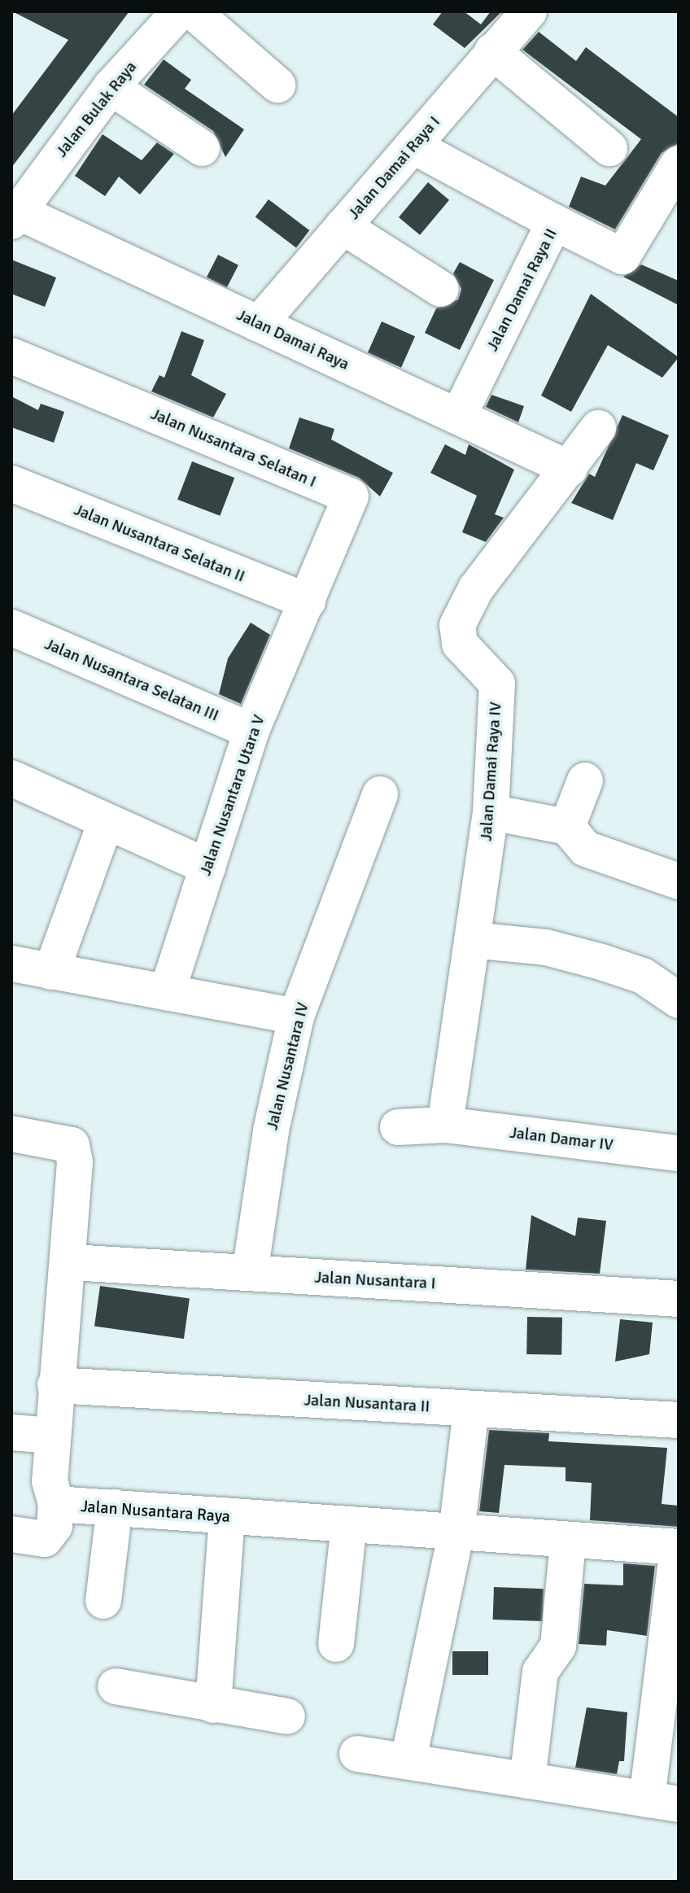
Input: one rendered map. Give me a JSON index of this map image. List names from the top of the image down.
{
  "streets": {
    "street": [
      "Jalan Bulak Raya",
      "Jalan Damai Raya I",
      "Jalan Damai Raya II",
      "Jalan Damai Raya",
      "Jalan Nusantara Selatan I",
      "Jalan Nusantara Selatan II",
      "Jalan Nusantara Selatan III",
      "Jalan Damai Raya IV",
      "Jalan Nusantara Utara V",
      "Jalan Nusantara IV",
      "Jalan Damar IV",
      "Jalan Nusantara I",
      "Jalan Nusantara II",
      "Jalan Nusantara Raya"
    ]
  },
  "crossings": [
    ["Jalan Bulak Raya", "Jalan Damai Raya"],
    ["Jalan Damai Raya I", "Jalan Damai Raya"],
    ["Jalan Damai Raya II", "Jalan Damai Raya"],
    ["Jalan Damai Raya", "Jalan Damai Raya IV"],
    ["Jalan Nusantara Selatan I", "Jalan Nusantara Selatan II"],
    ["Jalan Nusantara Selatan I", "Jalan Nusantara Utara V"],
    ["Jalan Nusantara Selatan II", "Jalan Nusantara Utara V"],
    ["Jalan Nusantara Selatan III", "Jalan Nusantara Utara V"],
    ["Jalan Damai Raya IV", "Jalan Damar IV"],
    ["Jalan Nusantara IV", "Jalan Nusantara I"]
  ]
}
